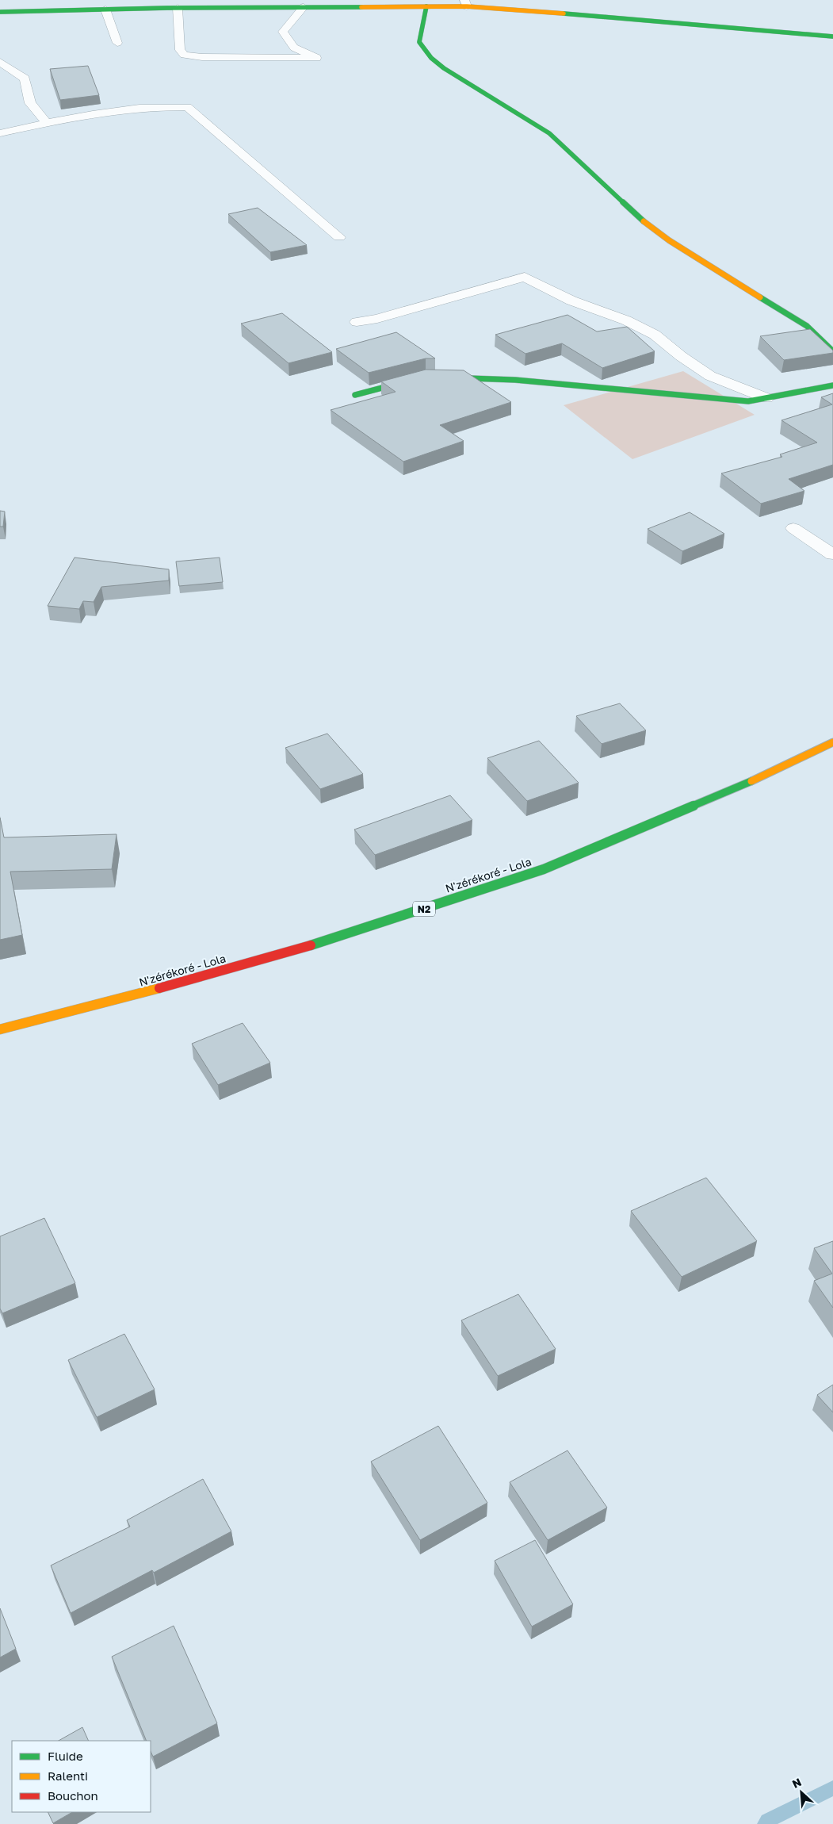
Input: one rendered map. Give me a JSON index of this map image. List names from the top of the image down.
{
  "streets": {
    "main road": ["N'zérékoré - Lola", "N2"]
  },
  "legend": ["Fluide", "Ralenti", "Bouchon"],
  "north": "top left"
}
